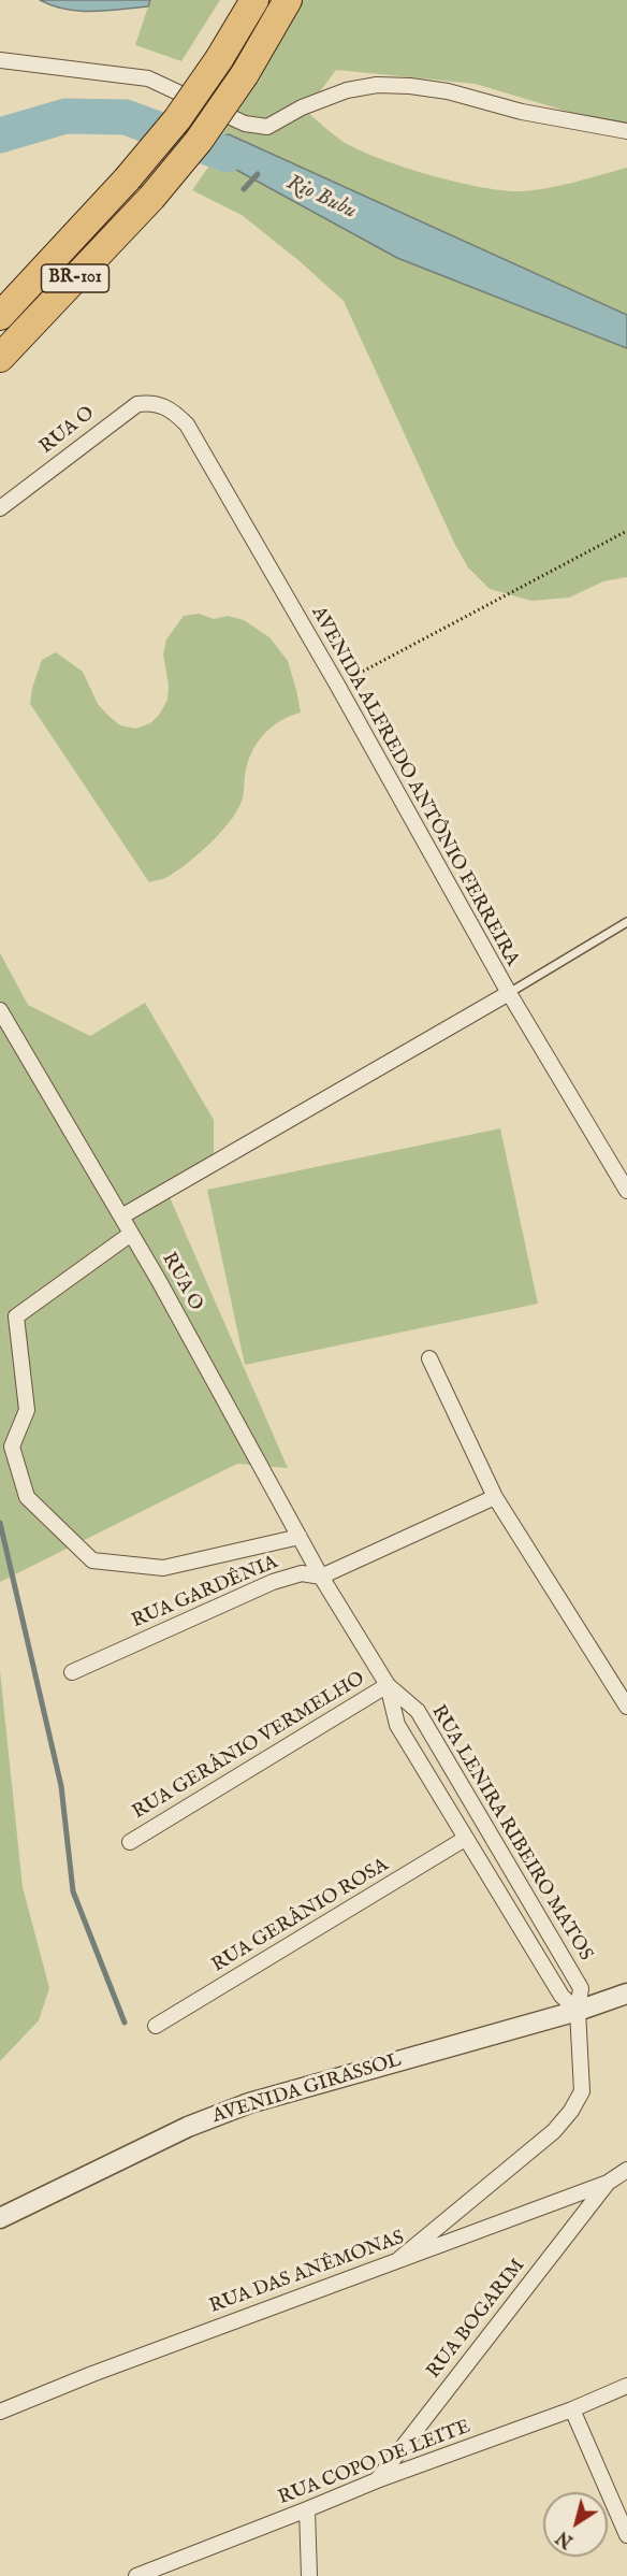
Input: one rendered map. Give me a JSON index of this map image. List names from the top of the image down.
{
  "streets": {
    "highway": ["BR-101"],
    "street": [
      "RUA O",
      "AVENIDA ALFREDO ANTÔNIO FERREIRA",
      "RUA GARDÊNIA",
      "RUA GERÂNIO VERMELHO",
      "RUA LENIRA RIBEIRO MATOS",
      "RUA GERÂNIO ROSA",
      "AVENIDA GIRASSOL",
      "RUA DAS ANÊMONAS",
      "RUA BOGARIM",
      "RUA COPO DE LEITE"
    ]
  },
  "crossings": [
    ["RUA O", "AVENIDA ALFREDO ANTÔNIO FERREIRA"],
    ["RUA O", "RUA GARDÊNIA"],
    ["RUA O", "RUA LENIRA RIBEIRO MATOS"],
    ["RUA GARDÊNIA", "RUA LENIRA RIBEIRO MATOS"],
    ["RUA GERÂNIO VERMELHO", "RUA LENIRA RIBEIRO MATOS"],
    ["RUA LENIRA RIBEIRO MATOS", "RUA GERÂNIO ROSA"],
    ["RUA LENIRA RIBEIRO MATOS", "AVENIDA GIRASSOL"],
    ["RUA LENIRA RIBEIRO MATOS", "RUA DAS ANÊMONAS"],
    ["RUA DAS ANÊMONAS", "RUA BOGARIM"],
    ["RUA BOGARIM", "RUA COPO DE LEITE"]
  ],
  "water": ["Rio Bubu"],
  "north": "bottom left"
}
